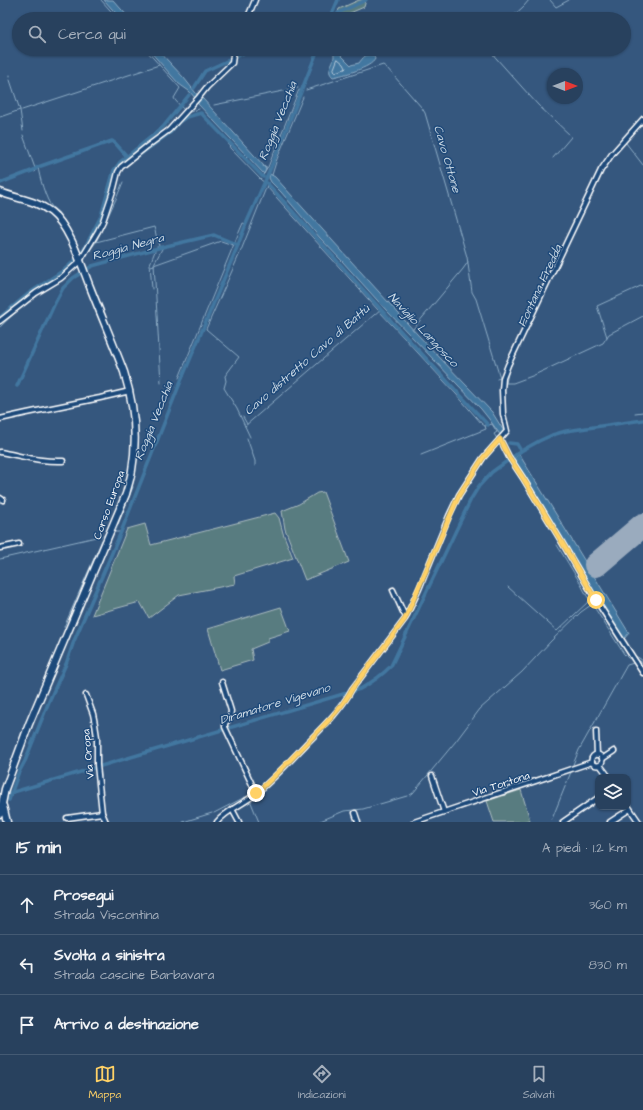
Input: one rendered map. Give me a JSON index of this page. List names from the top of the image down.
{
  "streets": {
    "main road": ["Corso Europa"],
    "street": ["Via Oropa", "Via Tortona"]
  },
  "water": [
    "Roggia Vecchia",
    "Cavo Ottone",
    "Roggia Negra",
    "Fontana Fredda",
    "Naviglio Langosco",
    "Cavo distretto Cavo di Battù",
    "Diramatore Vigevano"
  ],
  "north": "right",
  "page": {
    "search": "Cerca qui",
    "heading": ["15 min", "A piedi · 1.2 km"],
    "list": [
      ["Prosegui", "Strada Viscontina", "360 m"],
      ["Svolta a sinistra", "Strada cascine Barbavara", "830 m"],
      "Arrivo a destinazione"
    ],
    "nav": ["Mappa", "Indicazioni", "Salvati"]
  }
}
